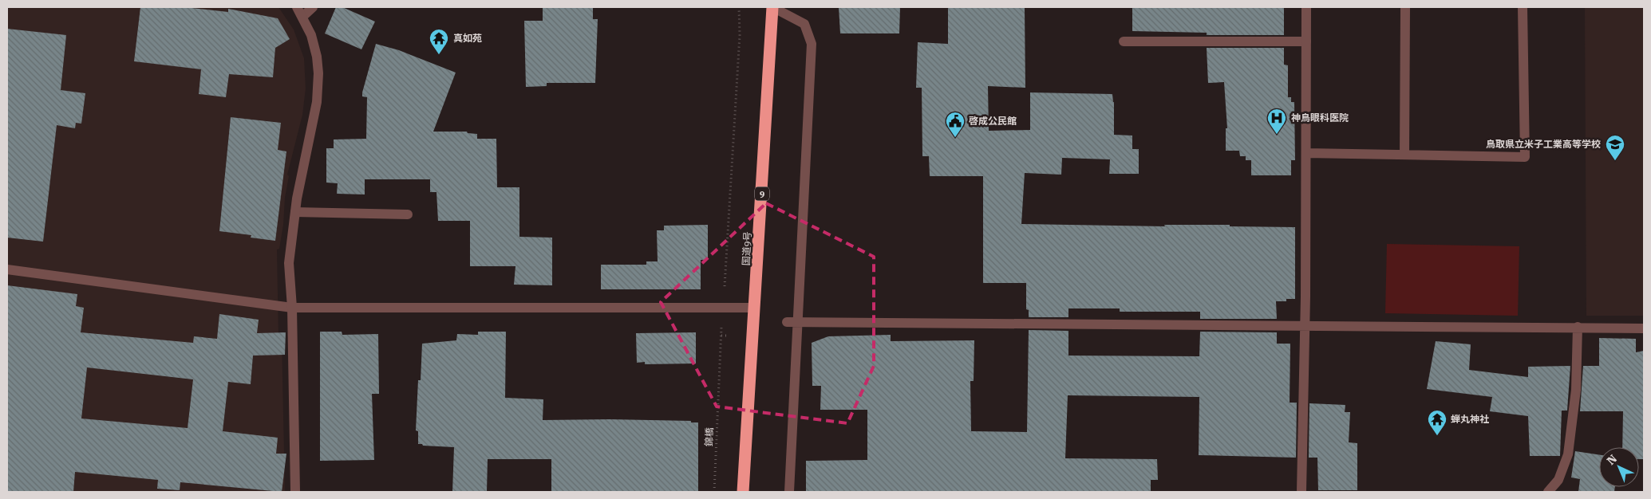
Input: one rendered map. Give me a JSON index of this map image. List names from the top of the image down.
{
  "streets": {
    "highway": ["9", "国道9号"],
    "path": ["錦橋"]
  },
  "places": {
    "temple": ["真如苑", "蝉丸神社"],
    "hospital": ["神鳥眼科医院"],
    "public building": ["啓成公民館"],
    "school or university": ["鳥取県立米子工業高等学校"]
  },
  "north": "top left"
}
